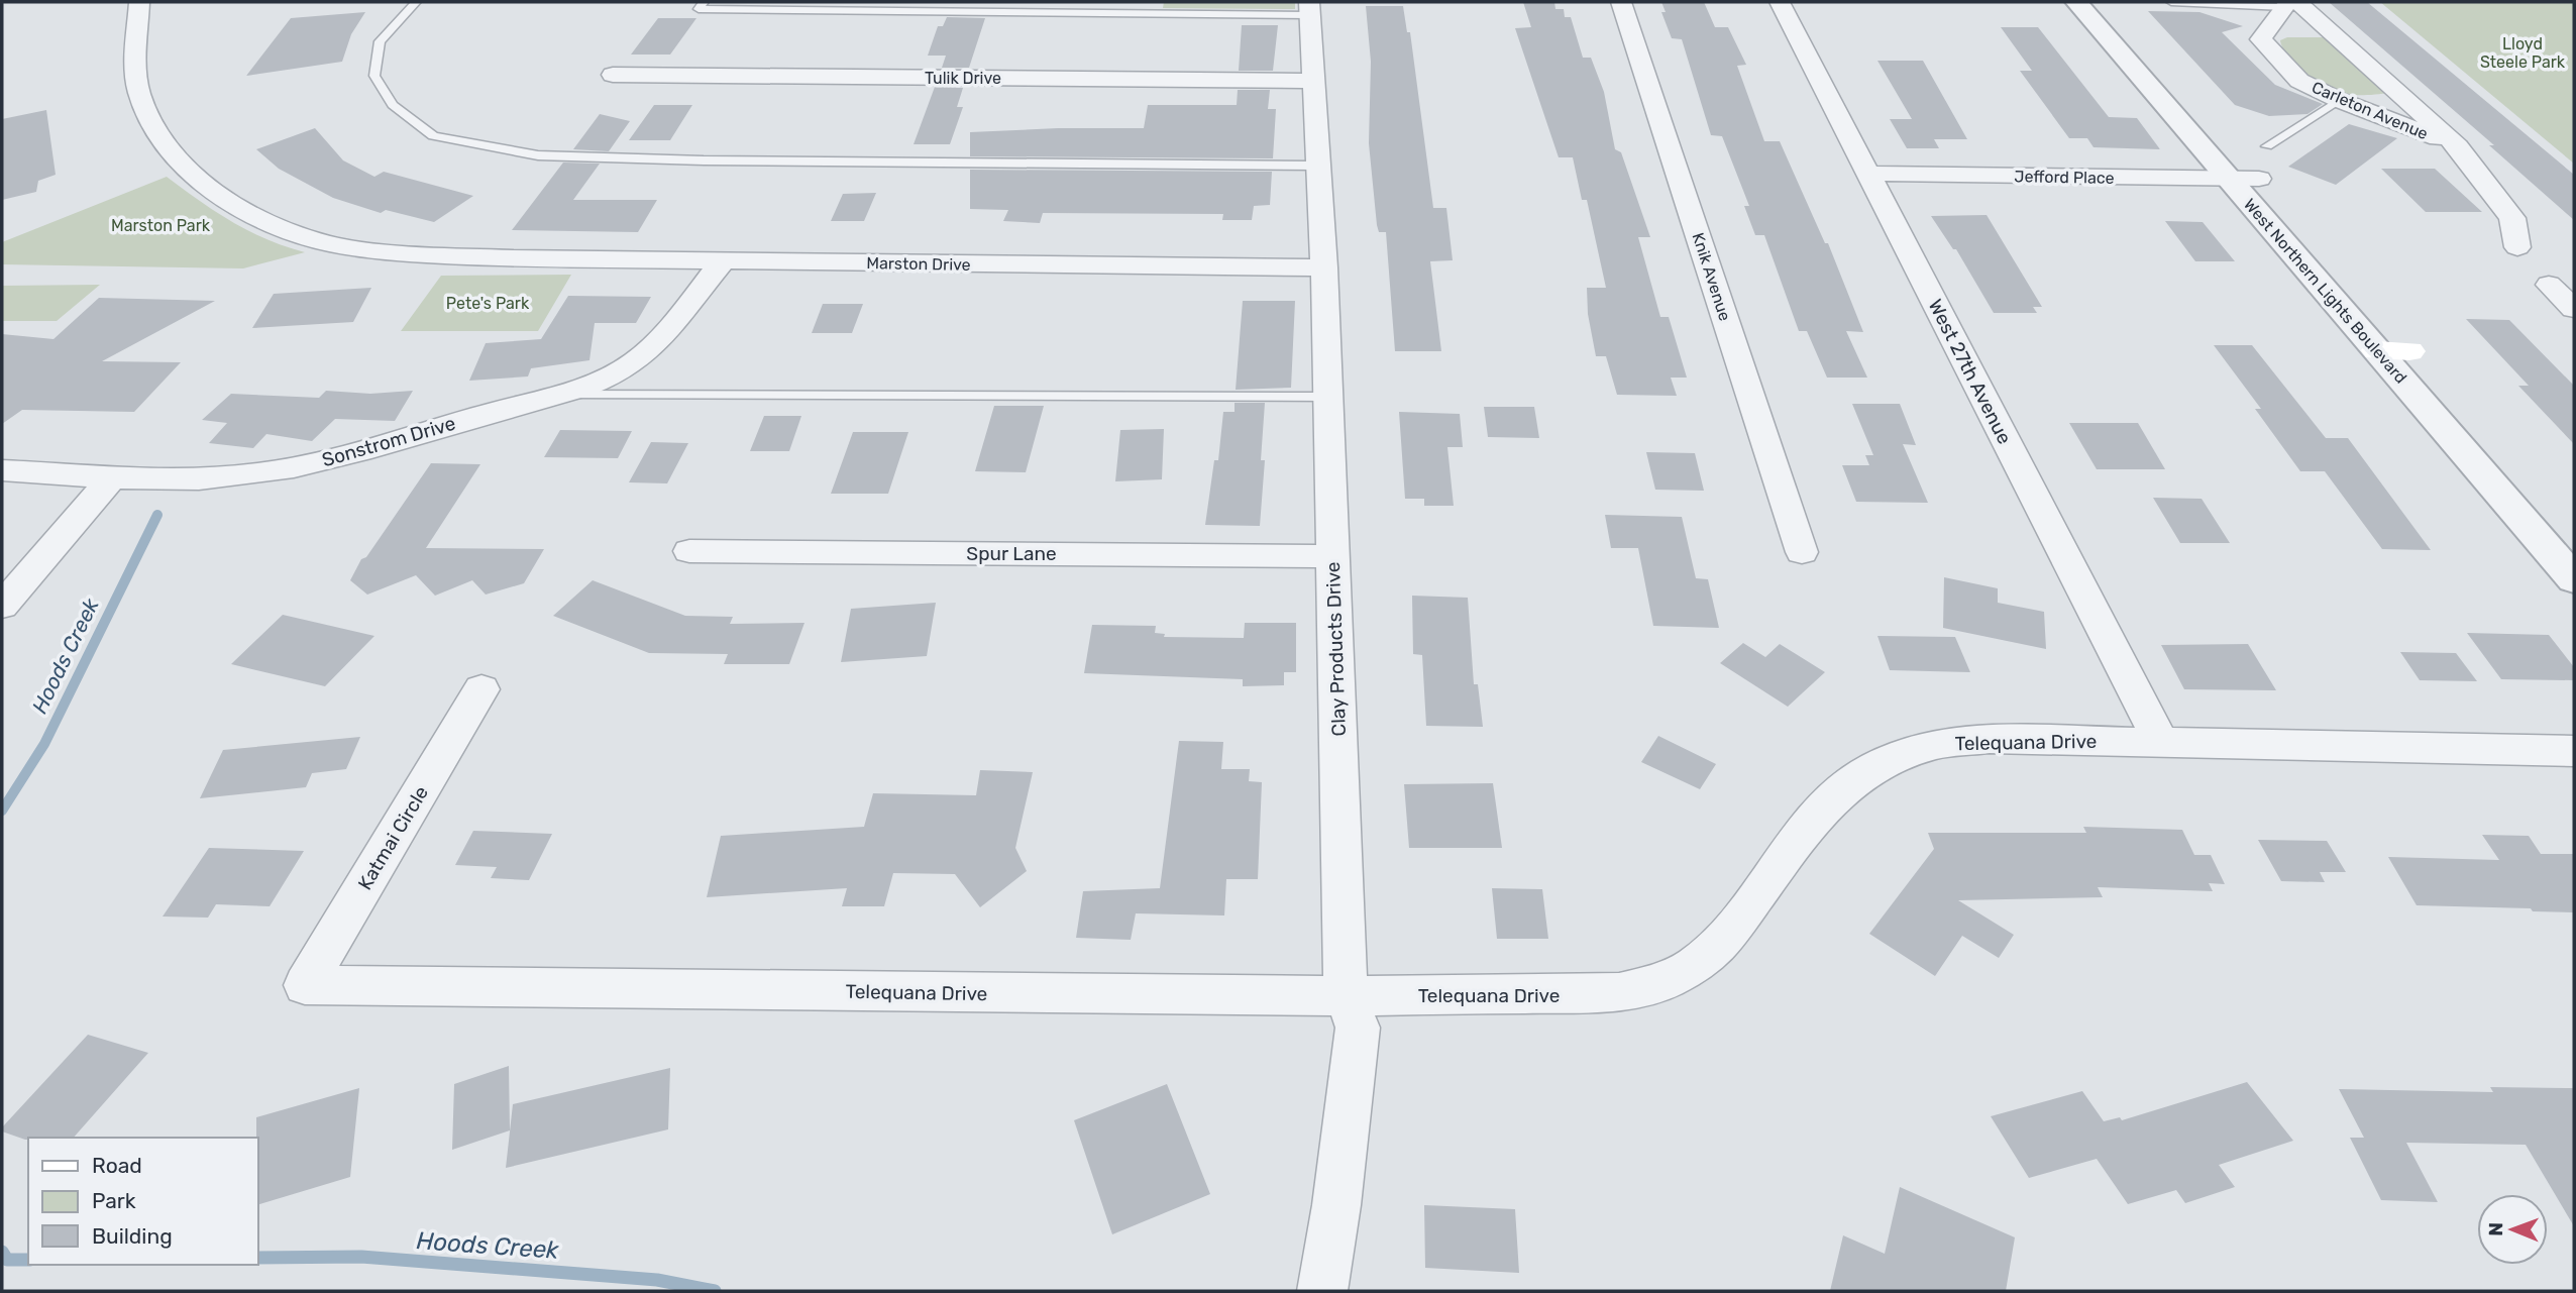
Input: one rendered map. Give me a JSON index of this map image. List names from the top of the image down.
{
  "streets": {
    "street": [
      "Tulik Drive",
      "Carleton Avenue",
      "Jefford Place",
      "Marston Drive",
      "Knik Avenue",
      "West Northern Lights Boulevard",
      "West 27th Avenue",
      "Sonstrom Drive",
      "Spur Lane",
      "Clay Products Drive",
      "Telequana Drive",
      "Katmai Circle"
    ]
  },
  "crossings": [
    ["Tulik Drive", "Clay Products Drive"],
    ["Jefford Place", "West Northern Lights Boulevard"],
    ["Jefford Place", "West 27th Avenue"],
    ["Marston Drive", "Sonstrom Drive"],
    ["Marston Drive", "Clay Products Drive"],
    ["West 27th Avenue", "Telequana Drive"],
    ["Spur Lane", "Clay Products Drive"],
    ["Clay Products Drive", "Telequana Drive"],
    ["Telequana Drive", "Katmai Circle"]
  ],
  "water": ["Hoods Creek"],
  "parks": ["Lloyd Steele Park", "Marston Park", "Pete's Park"],
  "legend": ["Road", "Park", "Building"],
  "north": "left"
}
